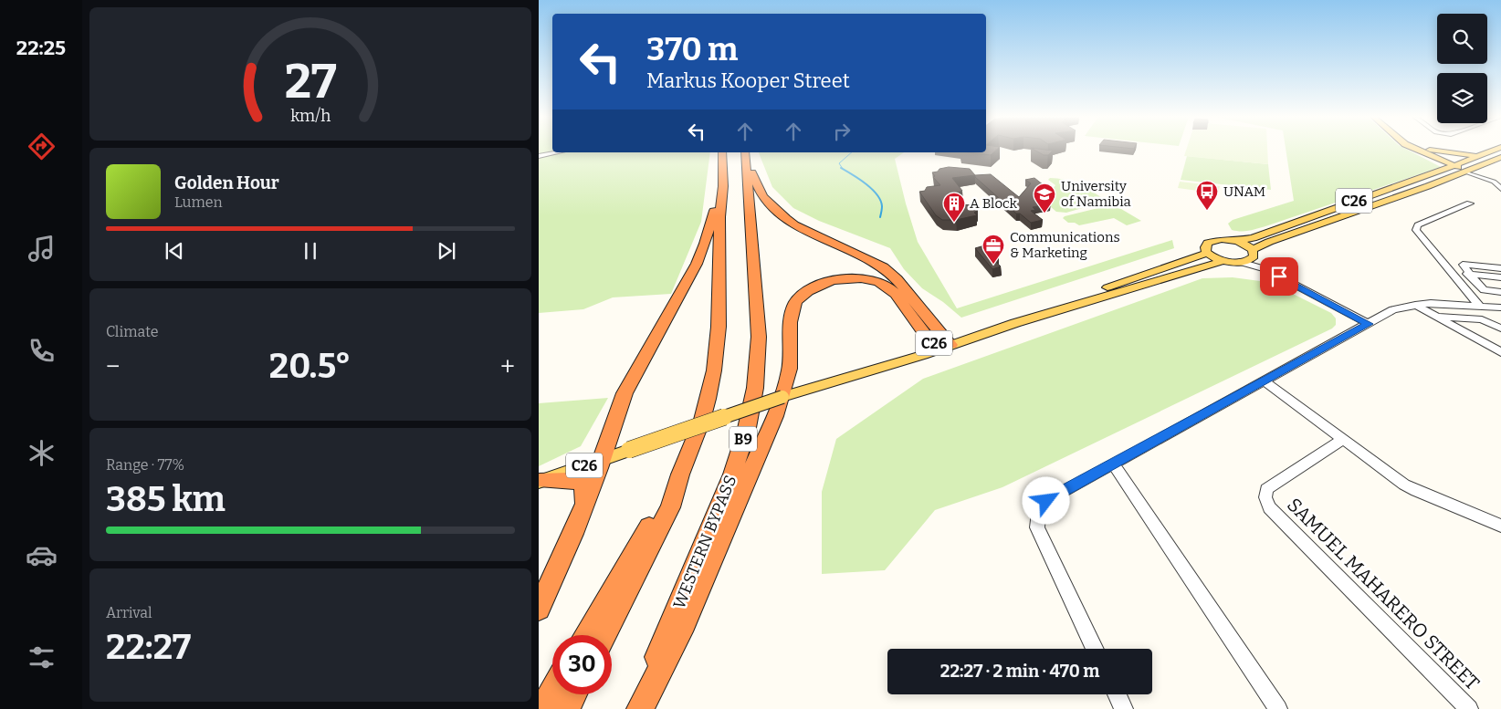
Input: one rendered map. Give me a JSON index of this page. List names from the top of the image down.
{
  "streets": {
    "highway": ["B9", "WESTERN BYPASS"],
    "main road": ["C26"],
    "street": ["SAMUEL MAHARERO STREET"]
  },
  "places": {
    "bus stop": ["UNAM"],
    "school or university": ["University of Namibia"],
    "building": ["A Block"],
    "office": ["Communications & Marketing"]
  },
  "page": {
    "tabs": "22:25",
    "turn": ["370 m", "Markus Kooper Street"],
    "song": ["Golden Hour", "Lumen"],
    "tile": [
      "Climate",
      ["Range · 77%", "385 km"],
      ["Arrival", "22:27"]
    ],
    "heat": ["−", "20.5°", "+"],
    "limit": "30",
    "trip": "22:27 · 2 min · 470 m",
    "gauge": ["27", "km/h"]
  }
}
